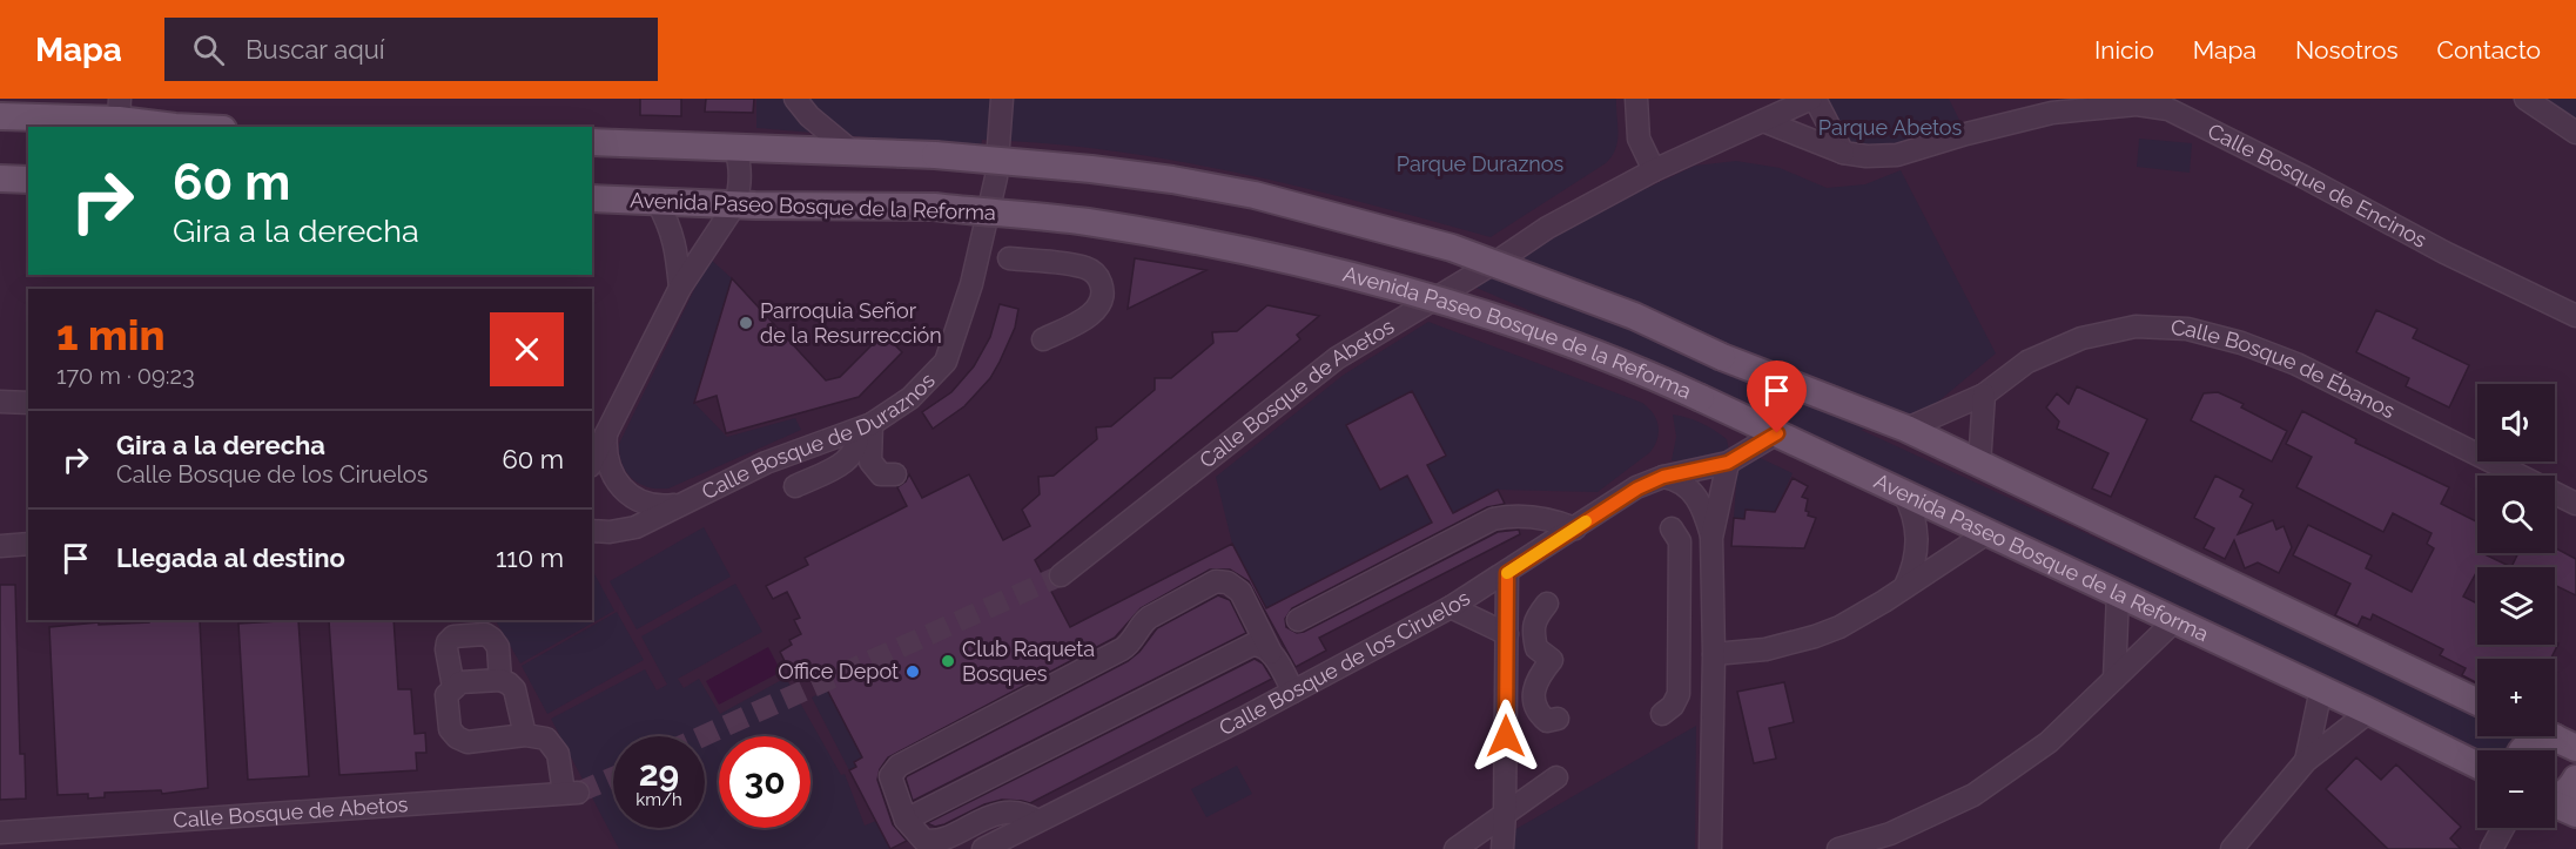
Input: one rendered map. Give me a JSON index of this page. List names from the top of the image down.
{
  "streets": {
    "main road": ["Avenida Paseo Bosque de la Reforma"],
    "street": [
      "Calle Bosque de Encinos",
      "Calle Bosque de Ébanos",
      "Calle Bosque de Abetos",
      "Calle Bosque de Duraznos",
      "Calle Bosque de los Ciruelos"
    ]
  },
  "crossings": [
    ["Calle Bosque de Encinos", "Calle Bosque de Abetos"],
    ["Avenida Paseo Bosque de la Reforma", "Calle Bosque de los Ciruelos"]
  ],
  "parks": ["Parque Abetos", "Parque Duraznos"],
  "places": ["Parroquia Señor de la Resurrección", "Club Raqueta Bosques", "Office Depot"],
  "page": {
    "header": "Mapa",
    "search": "Buscar aquí",
    "nav": [
      "Inicio",
      "Mapa",
      "Nosotros",
      "Contacto"
    ],
    "turn": ["60 m", "Gira a la derecha"],
    "heading": ["1 min", "170 m · 09:23"],
    "map_buttons": ["+", "−"],
    "list": [
      {
        "name": "Gira a la derecha",
        "note": "Calle Bosque de los Ciruelos",
        "value": "60 m"
      },
      {
        "name": "Llegada al destino",
        "value": "110 m"
      }
    ],
    "speed": "29 km/h",
    "limit": "30"
  }
}
